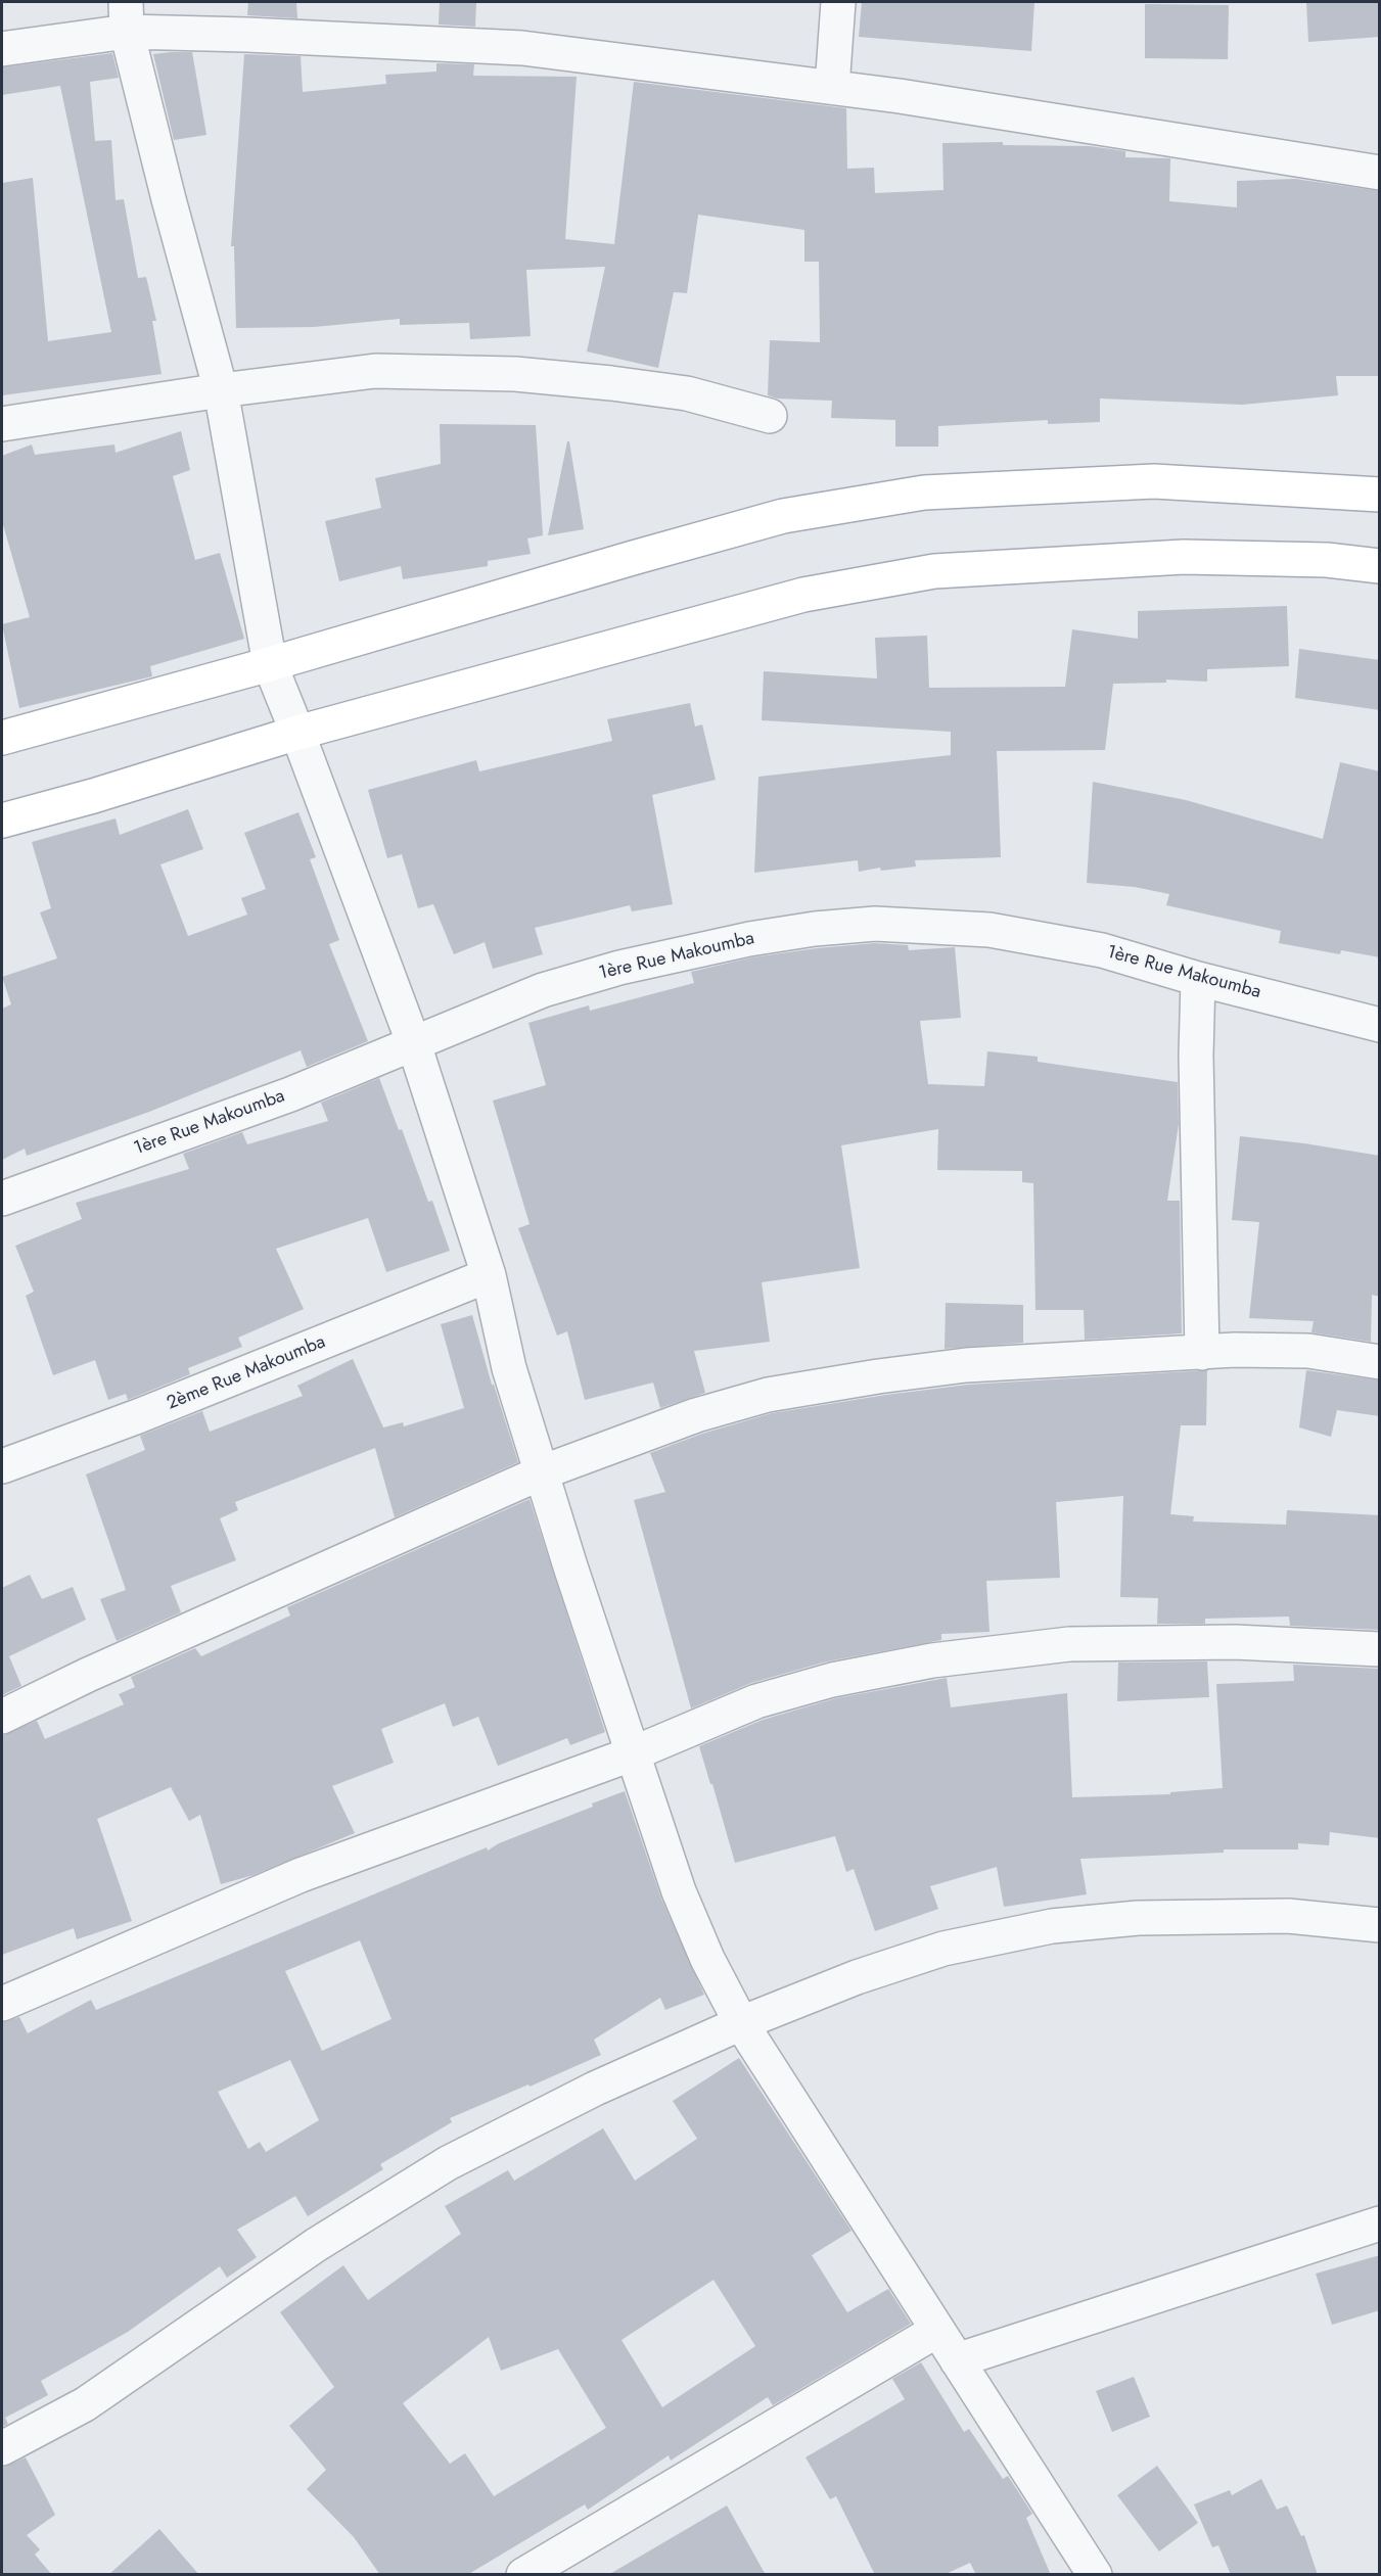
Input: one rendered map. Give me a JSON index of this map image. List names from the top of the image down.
{
  "streets": {
    "street": ["1ère Rue Makoumba", "2ème Rue Makoumba"]
  }
}
